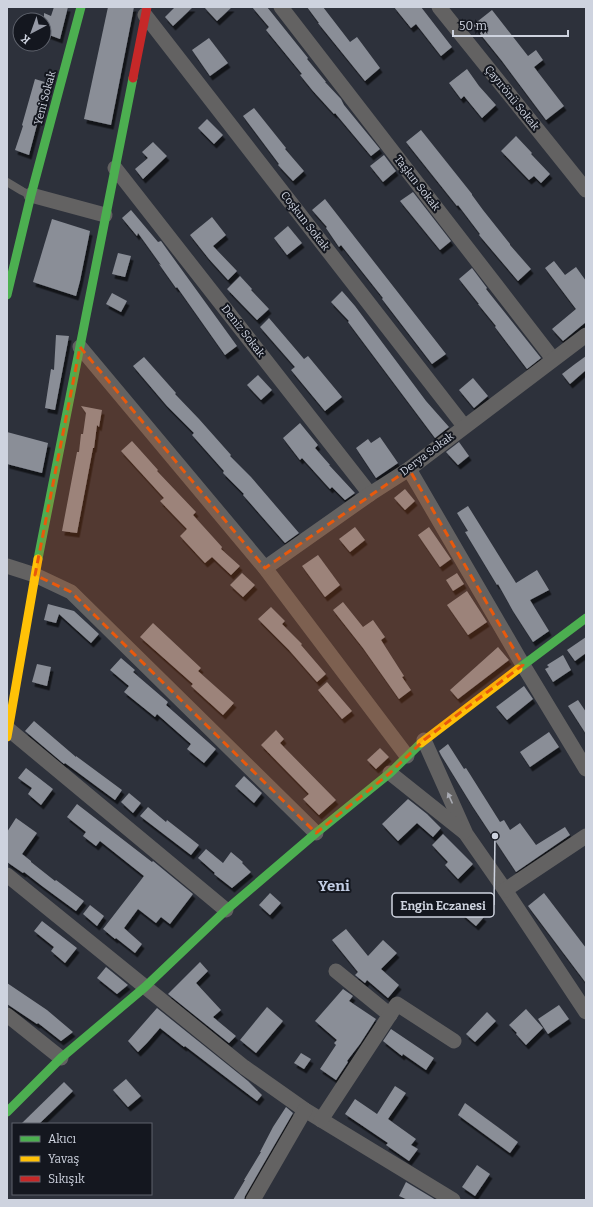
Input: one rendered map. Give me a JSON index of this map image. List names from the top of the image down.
{
  "streets": {
    "street": [
      "Yeni Sokak",
      "Çayırönü Sokak",
      "Taşkın Sokak",
      "Coşkun Sokak",
      "Deniz Sokak",
      "Derya Sokak"
    ]
  },
  "crossings": [
    ["Taşkın Sokak", "Derya Sokak"],
    ["Coşkun Sokak", "Derya Sokak"],
    ["Deniz Sokak", "Derya Sokak"]
  ],
  "districts": ["Yeni"],
  "places": ["Engin Eczanesi"],
  "legend": ["Akıcı", "Yavaş", "Sıkışık"],
  "scale_bar": "50 m",
  "north": "bottom left"
}
